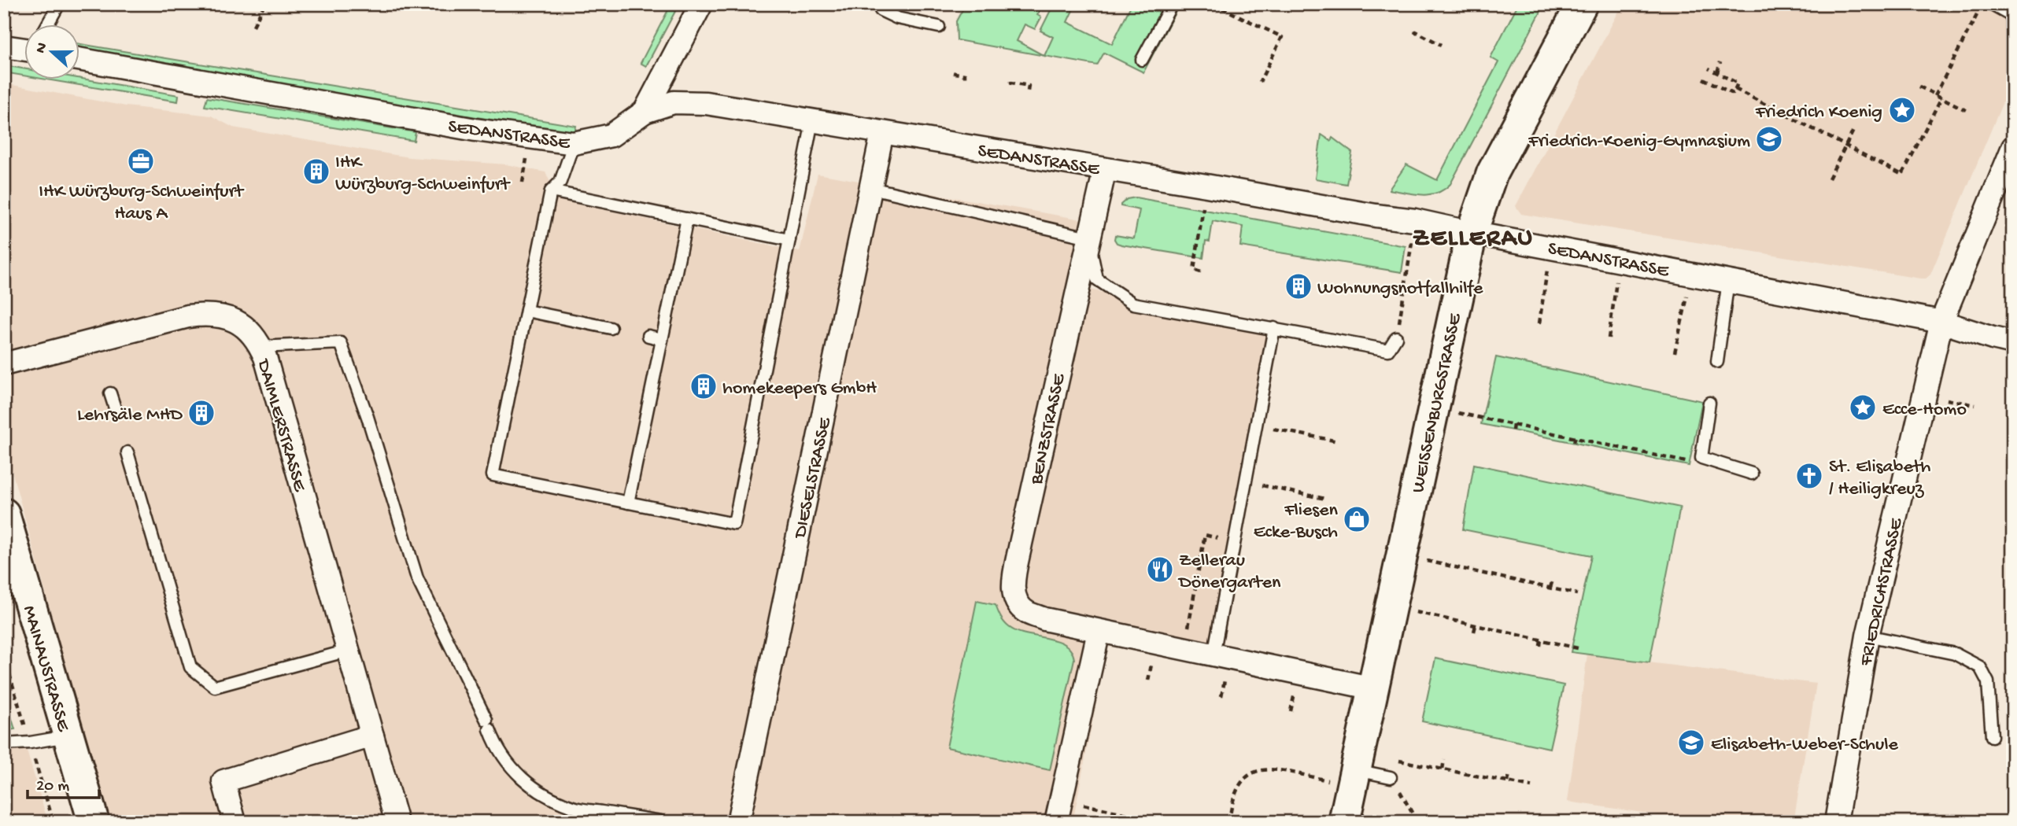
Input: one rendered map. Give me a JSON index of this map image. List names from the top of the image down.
{
  "streets": {
    "street": [
      "SEDANSTRASSE",
      "WEISSENBURGSTRASSE",
      "DAIMLERSTRASSE",
      "BENZSTRASSE",
      "DIESELSTRASSE",
      "FRIEDRICHSTRASSE",
      "MAINAUSTRASSE"
    ]
  },
  "crossings": [
    ["SEDANSTRASSE", "WEISSENBURGSTRASSE"],
    ["SEDANSTRASSE", "BENZSTRASSE"],
    ["SEDANSTRASSE", "DIESELSTRASSE"],
    ["SEDANSTRASSE", "FRIEDRICHSTRASSE"],
    ["WEISSENBURGSTRASSE", "BENZSTRASSE"]
  ],
  "districts": ["ZELLERAU"],
  "places": {
    "place": ["Friedrich Koenig", "Ecce-Homo"],
    "school or university": ["Friedrich-Koenig-Gymnasium", "Elisabeth-Weber-Schule"],
    "office": ["IHK Würzburg-Schweinfurt Haus A"],
    "building": [
      "IHK Würzburg-Schweinfurt",
      "Wohnungsnotfallhilfe",
      "homekeepers GmbH",
      "Lehrsäle MHD"
    ],
    "church": ["St. Elisabeth / Heiligkreuz"],
    "shop": ["Fliesen Ecke-Busch"],
    "restaurant": ["Zellerau Dönergarten"]
  },
  "scale_bar": "20 m",
  "north": "left"
}
